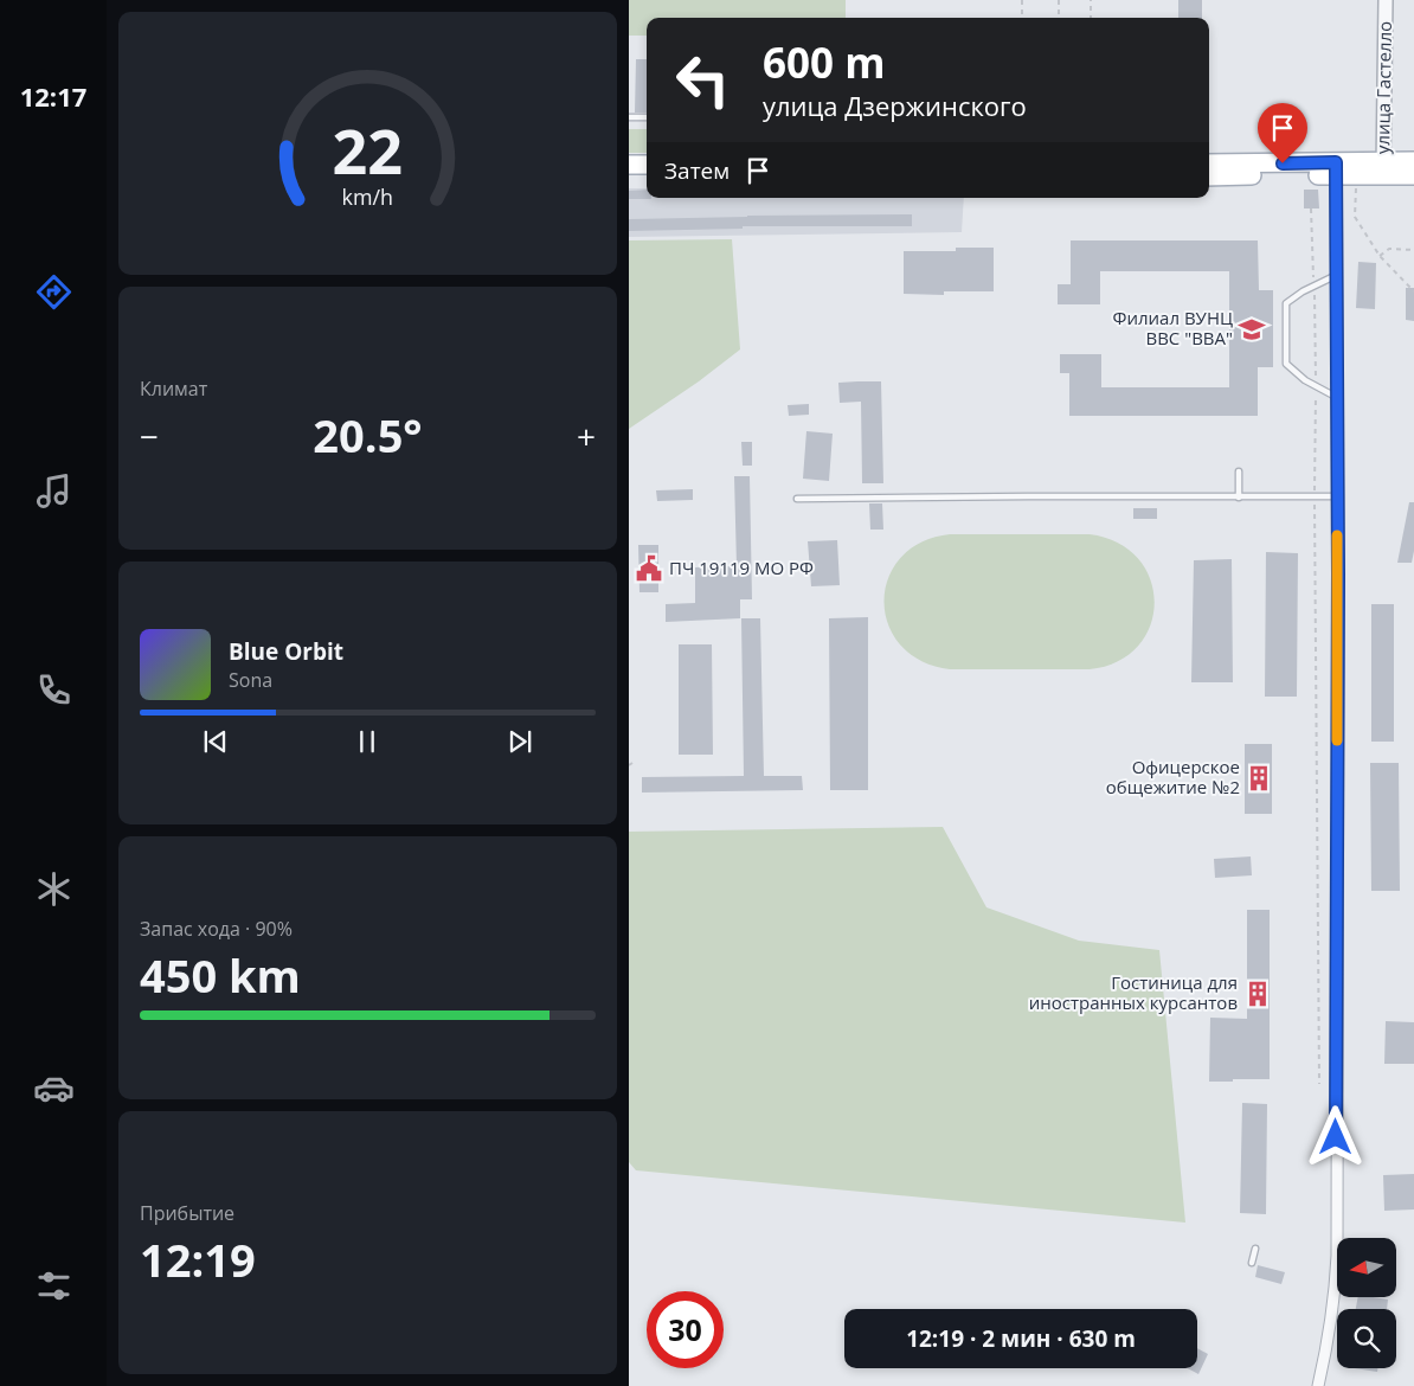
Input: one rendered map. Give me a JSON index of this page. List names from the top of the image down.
{
  "streets": {
    "street": ["улица Гастелло"]
  },
  "places": {
    "school or university": ["Филиал ВУНЦ ВВС \"ВВА\""],
    "public building": ["ПЧ 19119 МО РФ"],
    "building": ["Офицерское общежитие №2", "Гостиница для иностранных курсантов"]
  },
  "north": "left",
  "page": {
    "tabs": "12:17",
    "turn": ["600 m", "улица Дзержинского"],
    "then": "Затем",
    "tile": [
      "Климат",
      ["Запас хода · 90%", "450 km"],
      ["Прибытие", "12:19"]
    ],
    "heat": ["−", "20.5°", "+"],
    "song": ["Blue Orbit", "Sona"],
    "limit": "30",
    "trip": "12:19 · 2 мин · 630 m",
    "gauge": ["22", "km/h"]
  }
}
